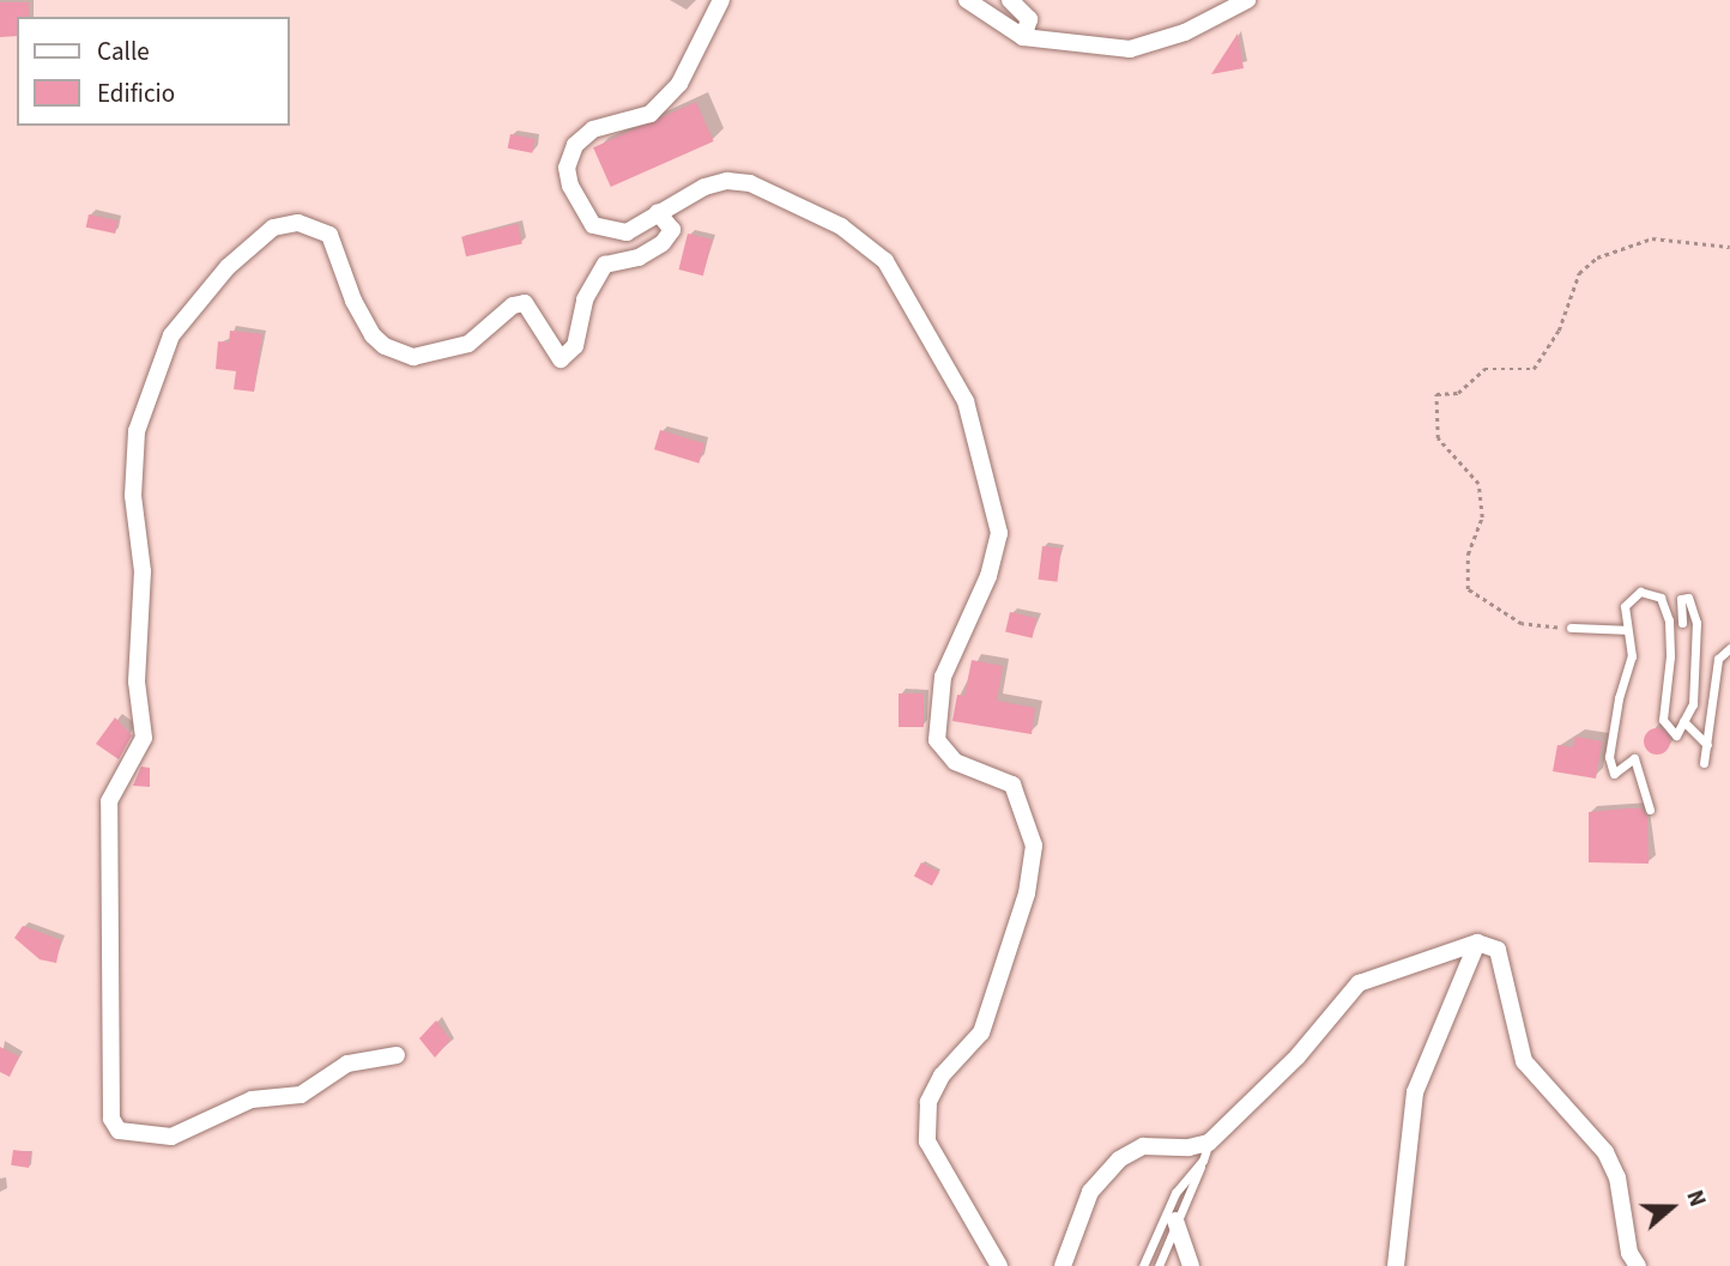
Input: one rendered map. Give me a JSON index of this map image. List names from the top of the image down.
{
  "legend": ["Calle", "Edificio"],
  "north": "right"
}
